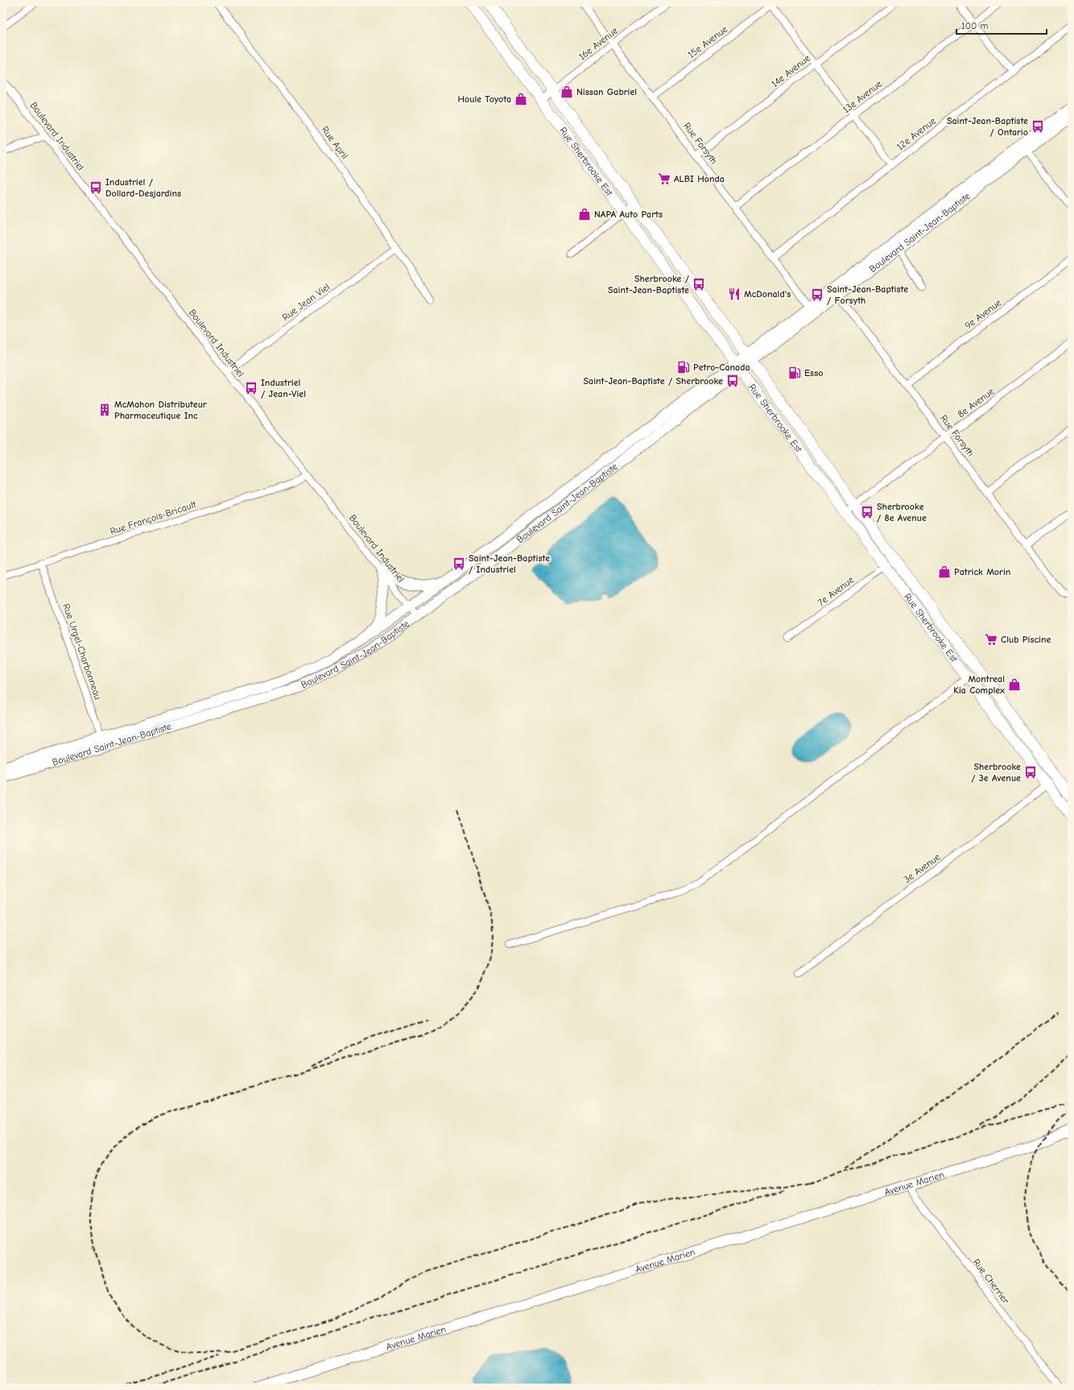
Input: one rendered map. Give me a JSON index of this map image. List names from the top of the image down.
{
  "streets": {
    "main road": ["Rue Sherbrooke Est", "Boulevard Saint-Jean-Baptiste", "Avenue Marien"],
    "street": [
      "15e Avenue",
      "16e Avenue",
      "14e Avenue",
      "13e Avenue",
      "12e Avenue",
      "Boulevard Industriel",
      "Rue April",
      "Rue Forsyth",
      "Rue Jean Viel",
      "9e Avenue",
      "8e Avenue",
      "Rue François-Bricault",
      "7e Avenue",
      "Rue Urgel-Charbonneau",
      "3e Avenue",
      "Rue Cherrier"
    ]
  },
  "crossings": [
    ["15e Avenue", "Rue Forsyth"],
    ["16e Avenue", "Rue Forsyth"],
    ["16e Avenue", "Rue Sherbrooke Est"],
    ["14e Avenue", "Rue Forsyth"],
    ["13e Avenue", "Rue Forsyth"],
    ["12e Avenue", "Rue Forsyth"],
    ["Boulevard Industriel", "Boulevard Saint-Jean-Baptiste"],
    ["Boulevard Industriel", "Rue Jean Viel"],
    ["Boulevard Industriel", "Rue François-Bricault"],
    ["Rue April", "Rue Jean Viel"],
    ["Rue Forsyth", "Boulevard Saint-Jean-Baptiste"],
    ["Rue Forsyth", "9e Avenue"],
    ["Rue Forsyth", "8e Avenue"],
    ["Rue Sherbrooke Est", "Boulevard Saint-Jean-Baptiste"],
    ["Rue Sherbrooke Est", "8e Avenue"],
    ["Rue Sherbrooke Est", "7e Avenue"],
    ["Rue Sherbrooke Est", "3e Avenue"],
    ["Boulevard Saint-Jean-Baptiste", "Rue Urgel-Charbonneau"],
    ["Rue François-Bricault", "Rue Urgel-Charbonneau"],
    ["Avenue Marien", "Rue Cherrier"]
  ],
  "places": {
    "shop": [
      "Nissan Gabriel",
      "Houle Toyota",
      "NAPA Auto Parts",
      "Patrick Morin",
      "Montreal Kia Complex"
    ],
    "bus stop": [
      "Saint-Jean-Baptiste / Ontario",
      "Industriel / Dollard-Desjardins",
      "Sherbrooke / Saint-Jean-Baptiste",
      "Saint-Jean-Baptiste / Forsyth",
      "Saint-Jean-Baptiste / Sherbrooke",
      "Industriel / Jean-Viel",
      "Sherbrooke / 8e Avenue",
      "Saint-Jean-Baptiste / Industriel",
      "Sherbrooke / 3e Avenue"
    ],
    "supermarket": ["ALBI Honda", "Club Piscine"],
    "restaurant": ["McDonald's"],
    "fuel station": ["Petro-Canada", "Esso"],
    "building": ["McMahon Distributeur Pharmaceutique Inc"]
  },
  "scale_bar": "100 m"
}
